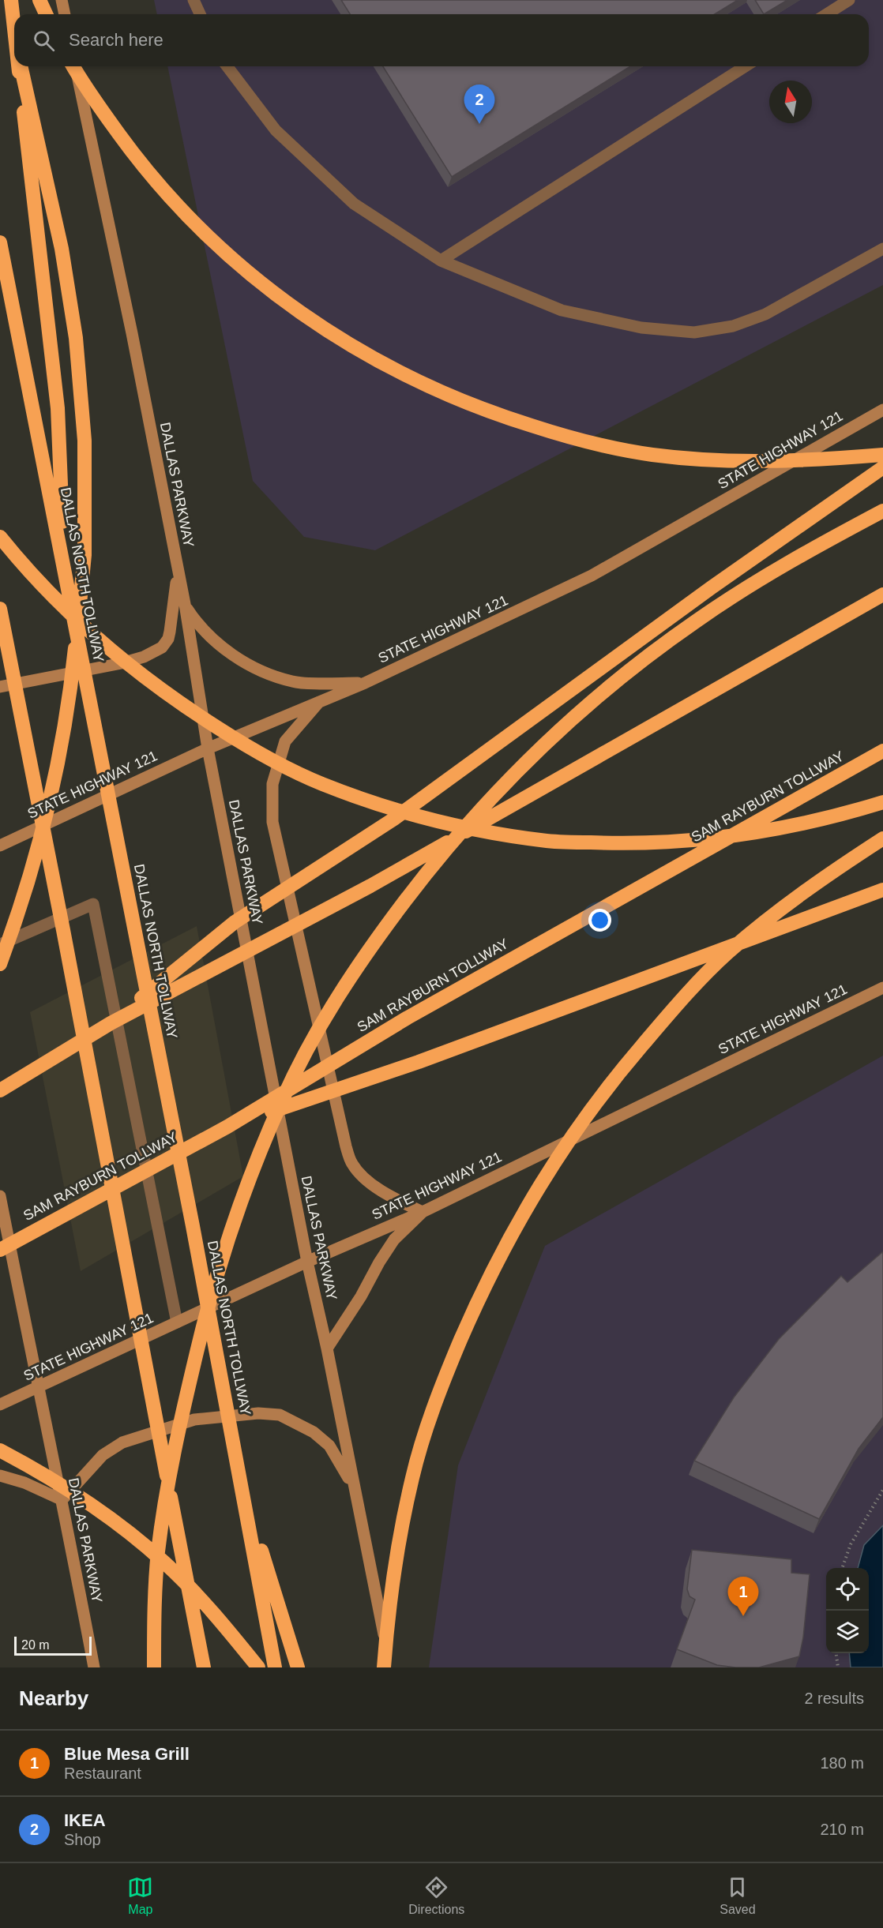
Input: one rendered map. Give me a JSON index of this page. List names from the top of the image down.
{
  "streets": {
    "highway": ["DALLAS NORTH TOLLWAY", "SAM RAYBURN TOLLWAY"],
    "main road": ["STATE HIGHWAY 121", "DALLAS PARKWAY"]
  },
  "crossings": [
    ["STATE HIGHWAY 121", "DALLAS PARKWAY"]
  ],
  "scale_bar": "20 m",
  "north": "top",
  "page": {
    "search": "Search here",
    "pins": ["2", "1"],
    "scale": "20 m",
    "heading": ["Nearby", "2 results"],
    "list": [
      {
        "mark": "1",
        "name": "Blue Mesa Grill",
        "note": "Restaurant",
        "value": "180 m"
      },
      {
        "mark": "2",
        "name": "IKEA",
        "note": "Shop",
        "value": "210 m"
      }
    ],
    "nav": ["Map", "Directions", "Saved"]
  }
}
